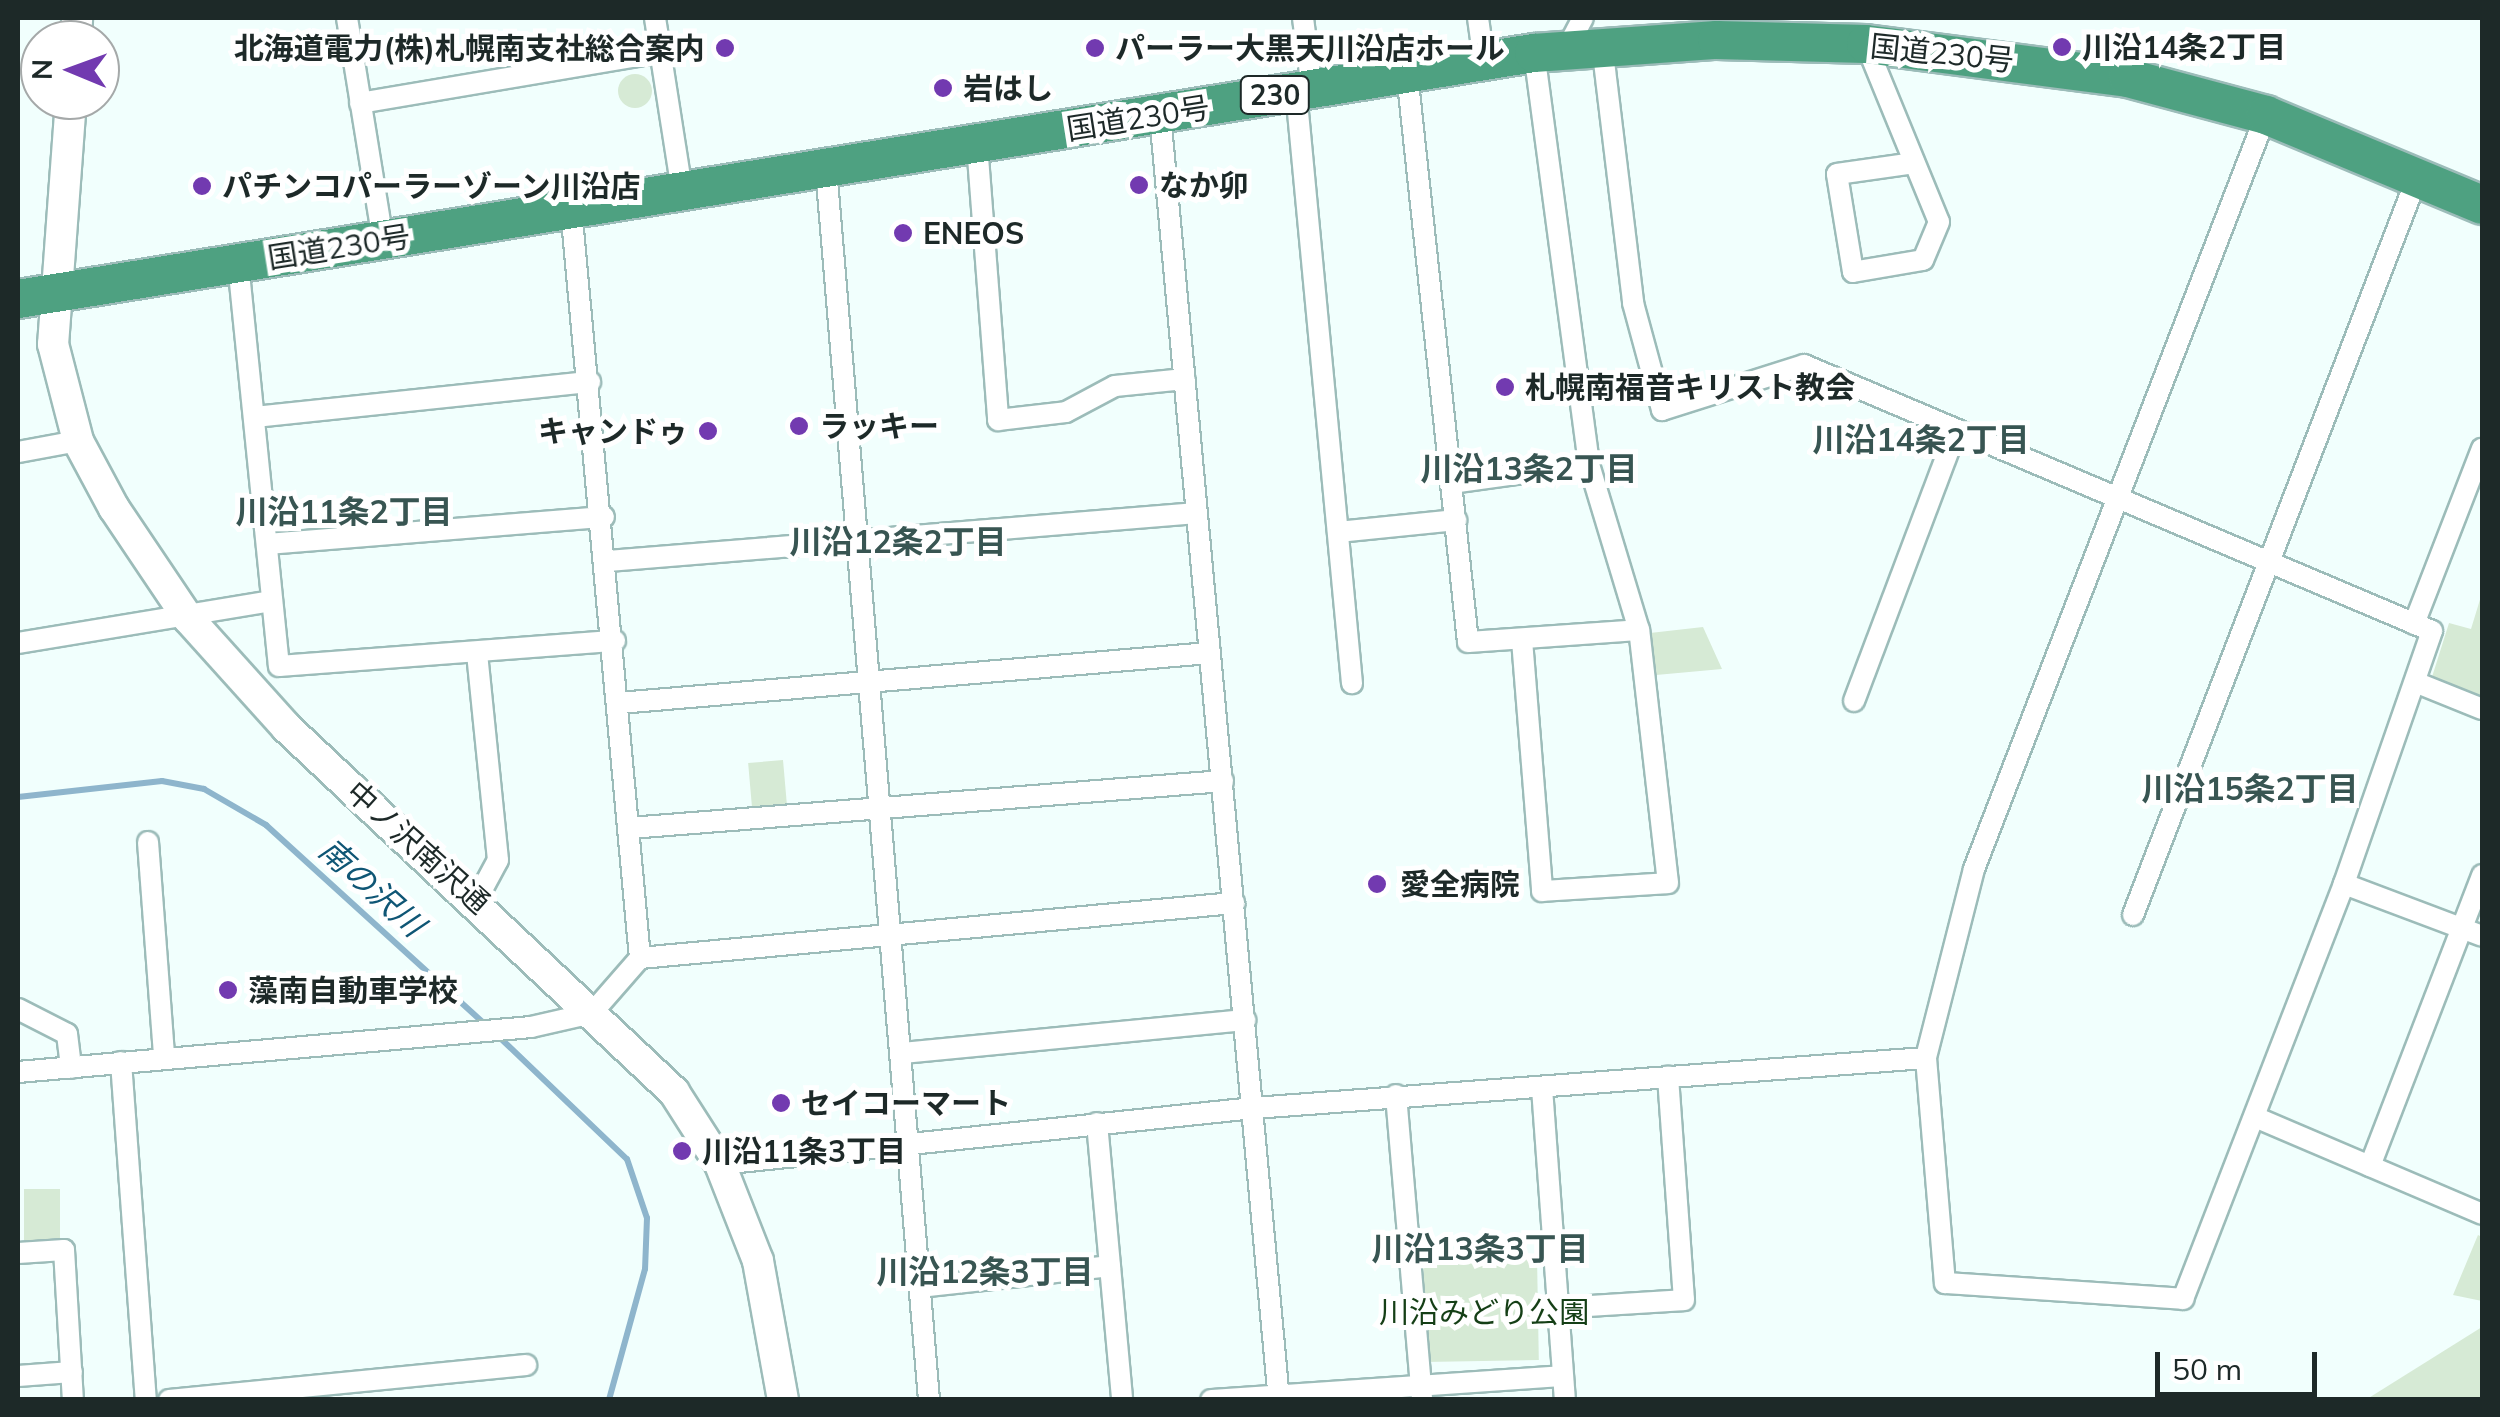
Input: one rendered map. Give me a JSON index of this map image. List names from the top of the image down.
{
  "streets": {
    "highway": ["国道230号", "230"],
    "street": ["中ノ沢南沢通"]
  },
  "crossings": [
    ["国道230号", "中ノ沢南沢通"]
  ],
  "districts": [
    "川沿14条2丁目",
    "川沿13条2丁目",
    "川沿11条2丁目",
    "川沿12条2丁目",
    "川沿15条2丁目",
    "川沿13条3丁目",
    "川沿12条3丁目"
  ],
  "water": ["南の沢川"],
  "parks": ["川沿みどり公園"],
  "places": [
    "川沿14条2丁目",
    "北海道電力(株)札幌南支社総合案内",
    "パーラー大黒天川沿店ホール",
    "岩はし",
    "なか卯",
    "パチンコパーラーゾーン川沿店",
    "ENEOS",
    "札幌南福音キリスト教会",
    "ラッキー",
    "キャンドゥ",
    "愛全病院",
    "藻南自動車学校",
    "セイコーマート",
    "川沿11条3丁目"
  ],
  "scale_bar": "50 m",
  "north": "left"
}
